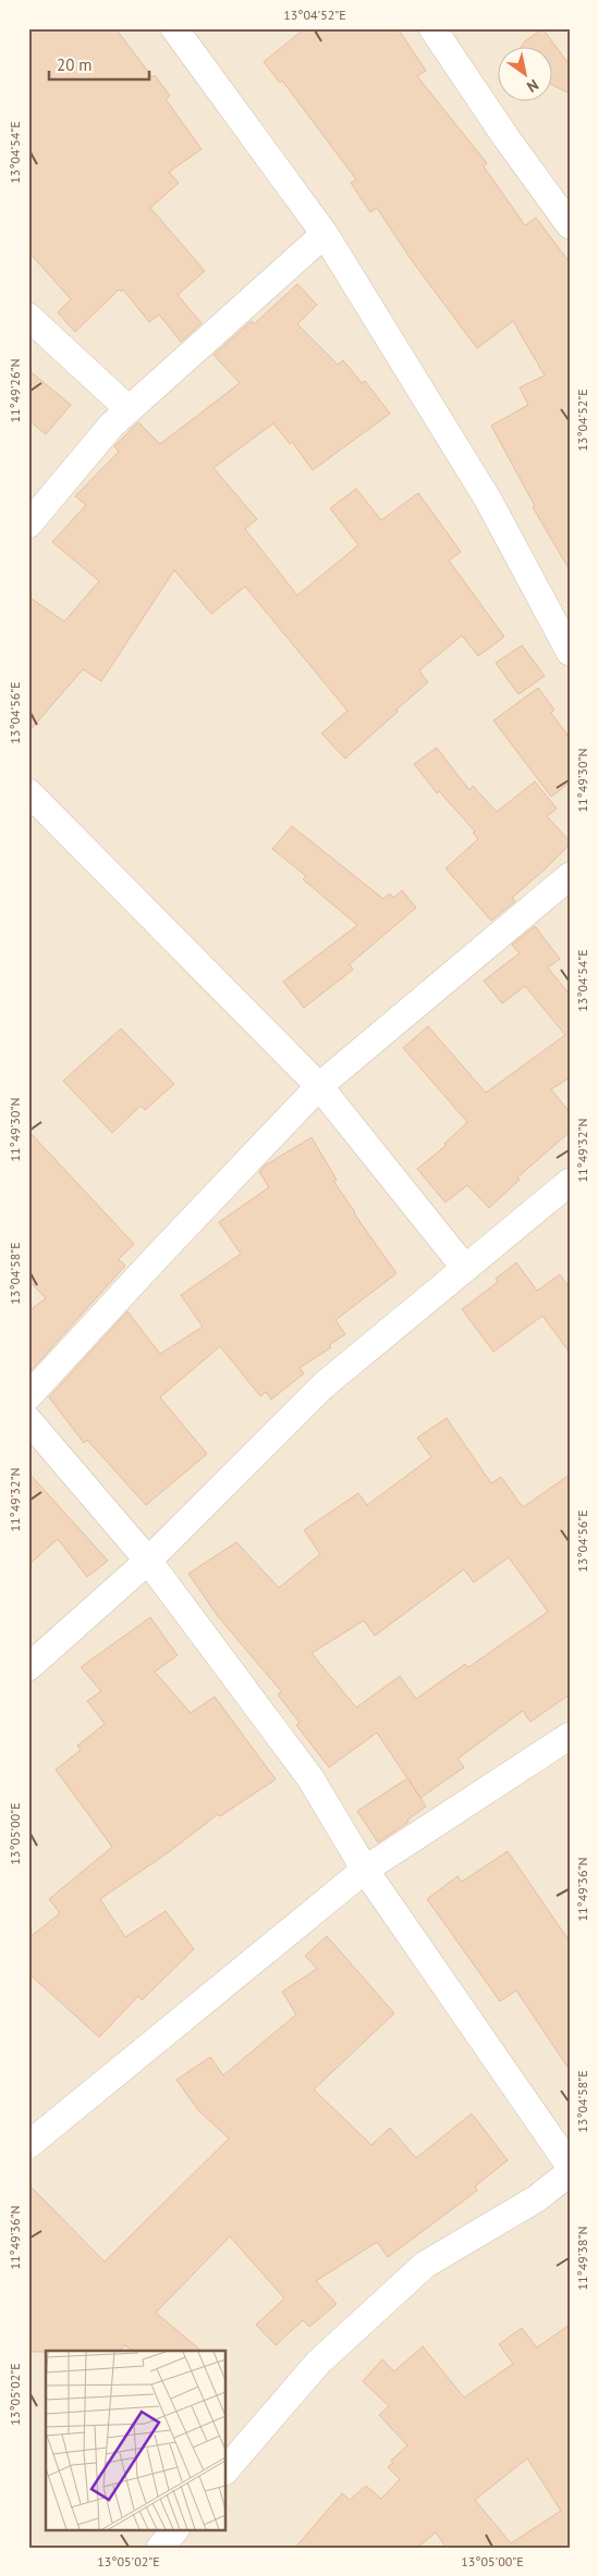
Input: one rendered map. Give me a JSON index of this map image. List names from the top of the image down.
{
  "scale_bar": "20 m",
  "north": "bottom right",
  "coordinates": [
    "13°04'52\"E",
    "13°04'54\"E",
    "11°49'26\"N",
    "13°04'56\"E",
    "11°49'30\"N",
    "11°49'32\"N",
    "13°04'58\"E",
    "13°05'00\"E",
    "11°49'36\"N",
    "11°49'38\"N",
    "13°05'02\"E"
  ]
}
